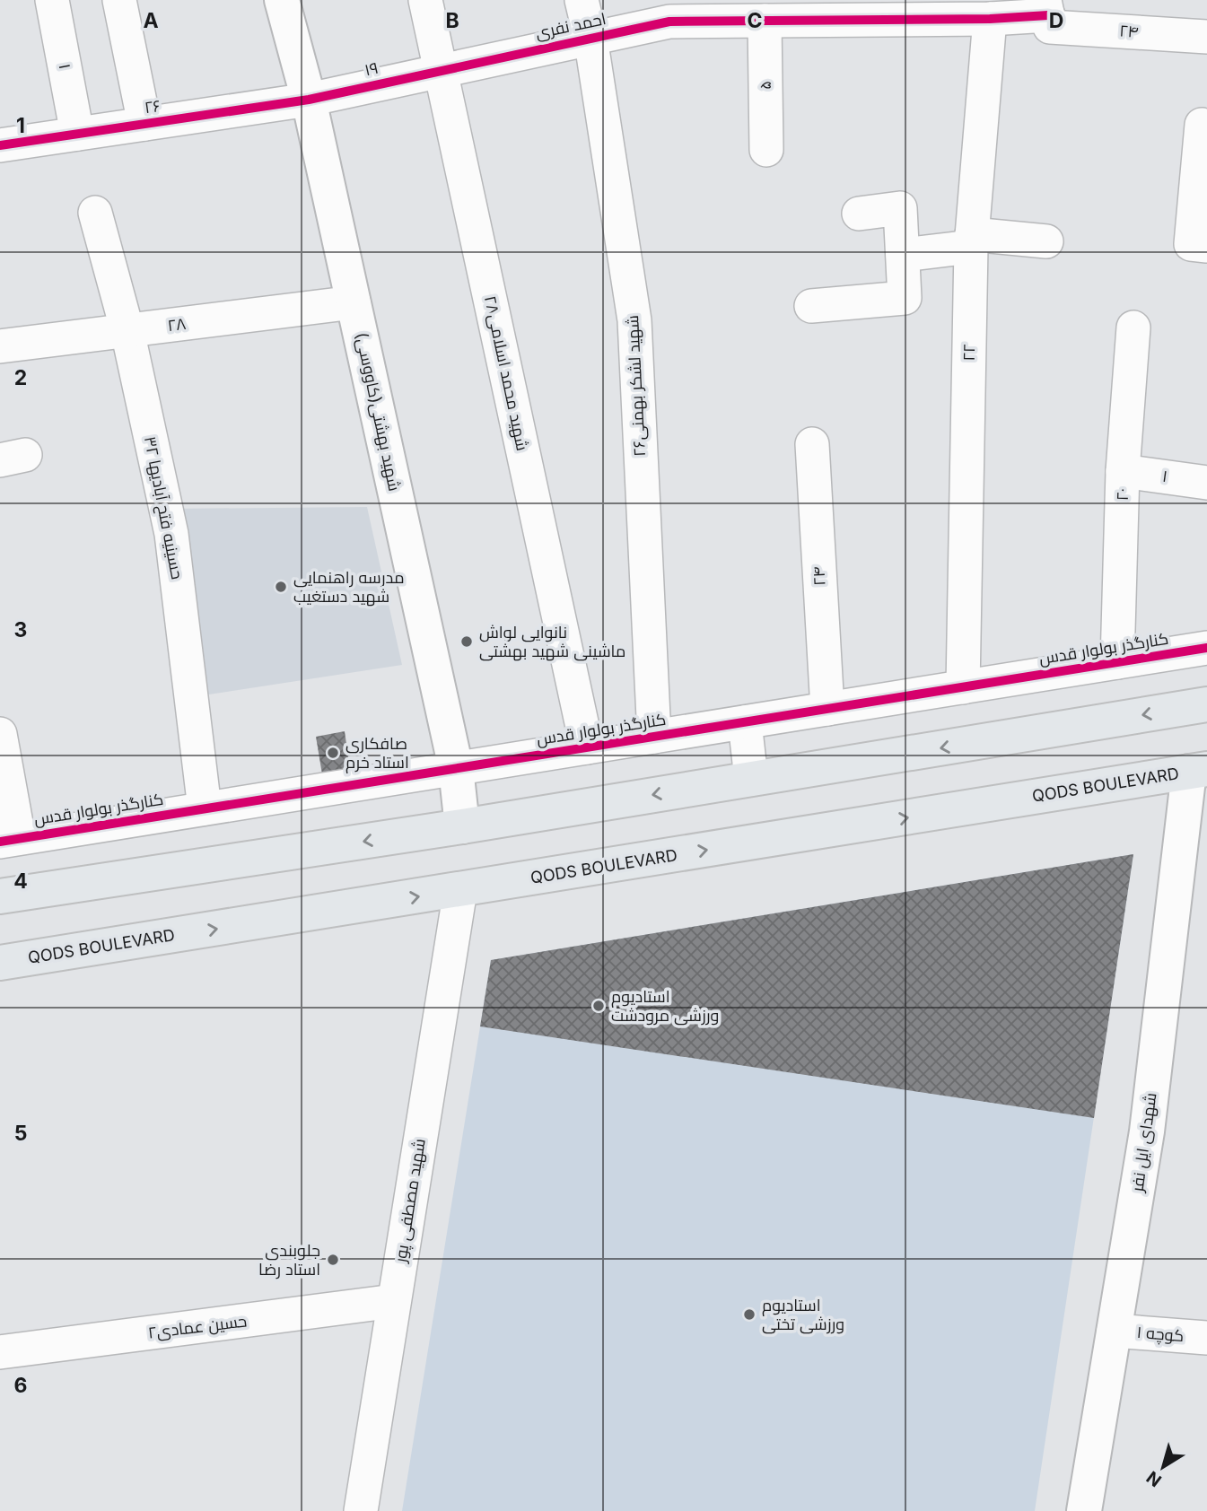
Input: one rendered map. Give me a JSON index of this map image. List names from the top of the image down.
{
  "streets": {
    "main road": ["QODS BOULEVARD"],
    "street": [
      "احمد نفری",
      "۲۴",
      "۱",
      "۱۹",
      "۵",
      "۲۶",
      "۲۸",
      "۲۲",
      "شهید محمد اسلامی۲۸",
      "شهید لشکر بهمنی۲۶",
      "شهید بهشتی(کاووسی)",
      "۲۰",
      "حسینیه فتح آبادیها ۳۲",
      "کنارگذر بولوار قدس",
      "شهدای ایل نفر",
      "شهید مصطفی پور",
      "حسین عمادی۲",
      "کوچه ۱"
    ]
  },
  "crossings": [
    ["احمد نفری", "۲۴"],
    ["احمد نفری", "۱۹"],
    ["احمد نفری", "۵"],
    ["احمد نفری", "۲۲"],
    ["احمد نفری", "شهید محمد اسلامی۲۸"],
    ["احمد نفری", "شهید لشکر بهمنی۲۶"],
    ["۲۴", "کنارگذر بولوار قدس"],
    ["۱", "۲۶"],
    ["۱", "۲۰"],
    ["۱۹", "۲۶"],
    ["۱۹", "شهید محمد اسلامی۲۸"],
    ["۱۹", "شهید بهشتی(کاووسی)"],
    ["۲۶", "شهید بهشتی(کاووسی)"],
    ["۲۸", "شهید بهشتی(کاووسی)"],
    ["۲۸", "حسینیه فتح آبادیها ۳۲"],
    ["۲۲", "کنارگذر بولوار قدس"],
    ["شهید محمد اسلامی۲۸", "کنارگذر بولوار قدس"],
    ["شهید لشکر بهمنی۲۶", "کنارگذر بولوار قدس"],
    ["شهید بهشتی(کاووسی)", "کنارگذر بولوار قدس"],
    ["۲۰", "کنارگذر بولوار قدس"],
    ["حسینیه فتح آبادیها ۳۲", "کنارگذر بولوار قدس"],
    ["QODS BOULEVARD", "شهدای ایل نفر"],
    ["QODS BOULEVARD", "شهید مصطفی پور"],
    ["شهدای ایل نفر", "کوچه ۱"],
    ["شهید مصطفی پور", "حسین عمادی۲"]
  ],
  "places": [
    "مدرسه راهنمایی شهید دستغیب",
    "نانوایی لواش ماشینی شهید بهشتی",
    "صافکاری استاد خرم",
    "استادیوم ورزشی مرودشت",
    "جلوبندی استاد رضا",
    "استادیوم ورزشی تختی"
  ],
  "north": "bottom left",
  "grid": {
    "columns": [
      "A",
      "B",
      "C",
      "D"
    ],
    "rows": [
      "1",
      "2",
      "3",
      "4",
      "5",
      "6"
    ]
  }
}
